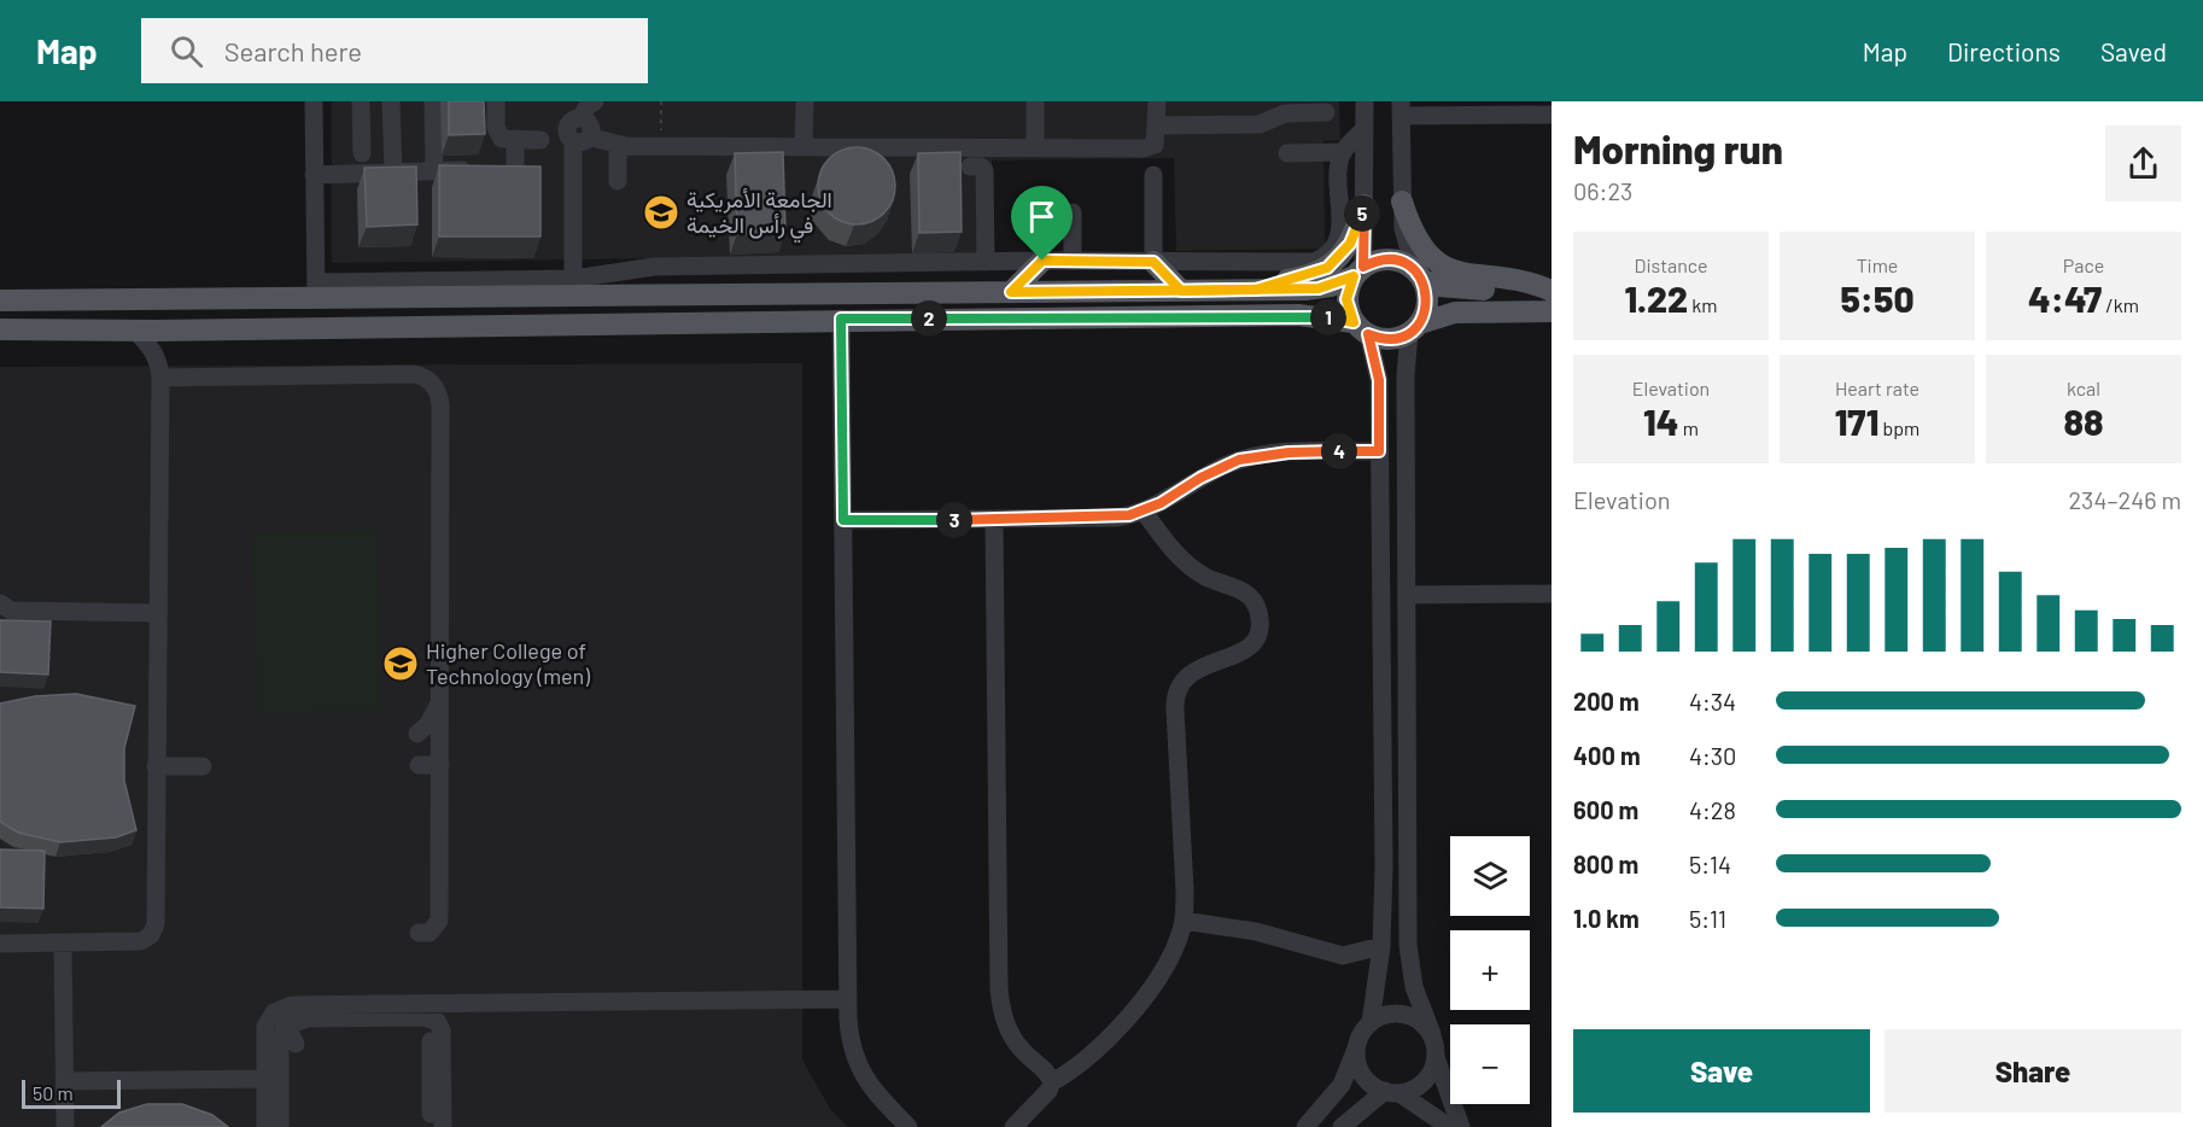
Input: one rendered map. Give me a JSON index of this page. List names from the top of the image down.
{
  "places": {
    "school or university": ["الجامعة الأمريكية في رأس الخيمة", "Higher College of Technology (men)"]
  },
  "scale_bar": "50 m",
  "page": {
    "header": "Map",
    "search": "Search here",
    "nav": ["Map", "Directions", "Saved"],
    "heading": ["Morning run", "06:23"],
    "pins": [
      "5",
      "1",
      "2",
      "4",
      "3"
    ],
    "stats": [
      ["Distance", "1.22 km"],
      ["Time", "5:50"],
      ["Pace", "4:47 /km"],
      ["Elevation", "14 m"],
      ["Heart rate", "171 bpm"],
      ["kcal", "88"]
    ],
    "chart": ["Elevation", "234–246 m"],
    "list": [
      {
        "name": "200 m",
        "note": "4:34"
      },
      {
        "name": "400 m",
        "note": "4:30"
      },
      {
        "name": "600 m",
        "note": "4:28"
      },
      {
        "name": "800 m",
        "note": "5:14"
      },
      {
        "name": "1.0 km",
        "note": "5:11"
      }
    ],
    "map_buttons": ["+", "−"],
    "buttons": ["Save", "Share"],
    "scale": "50 m"
  }
}
